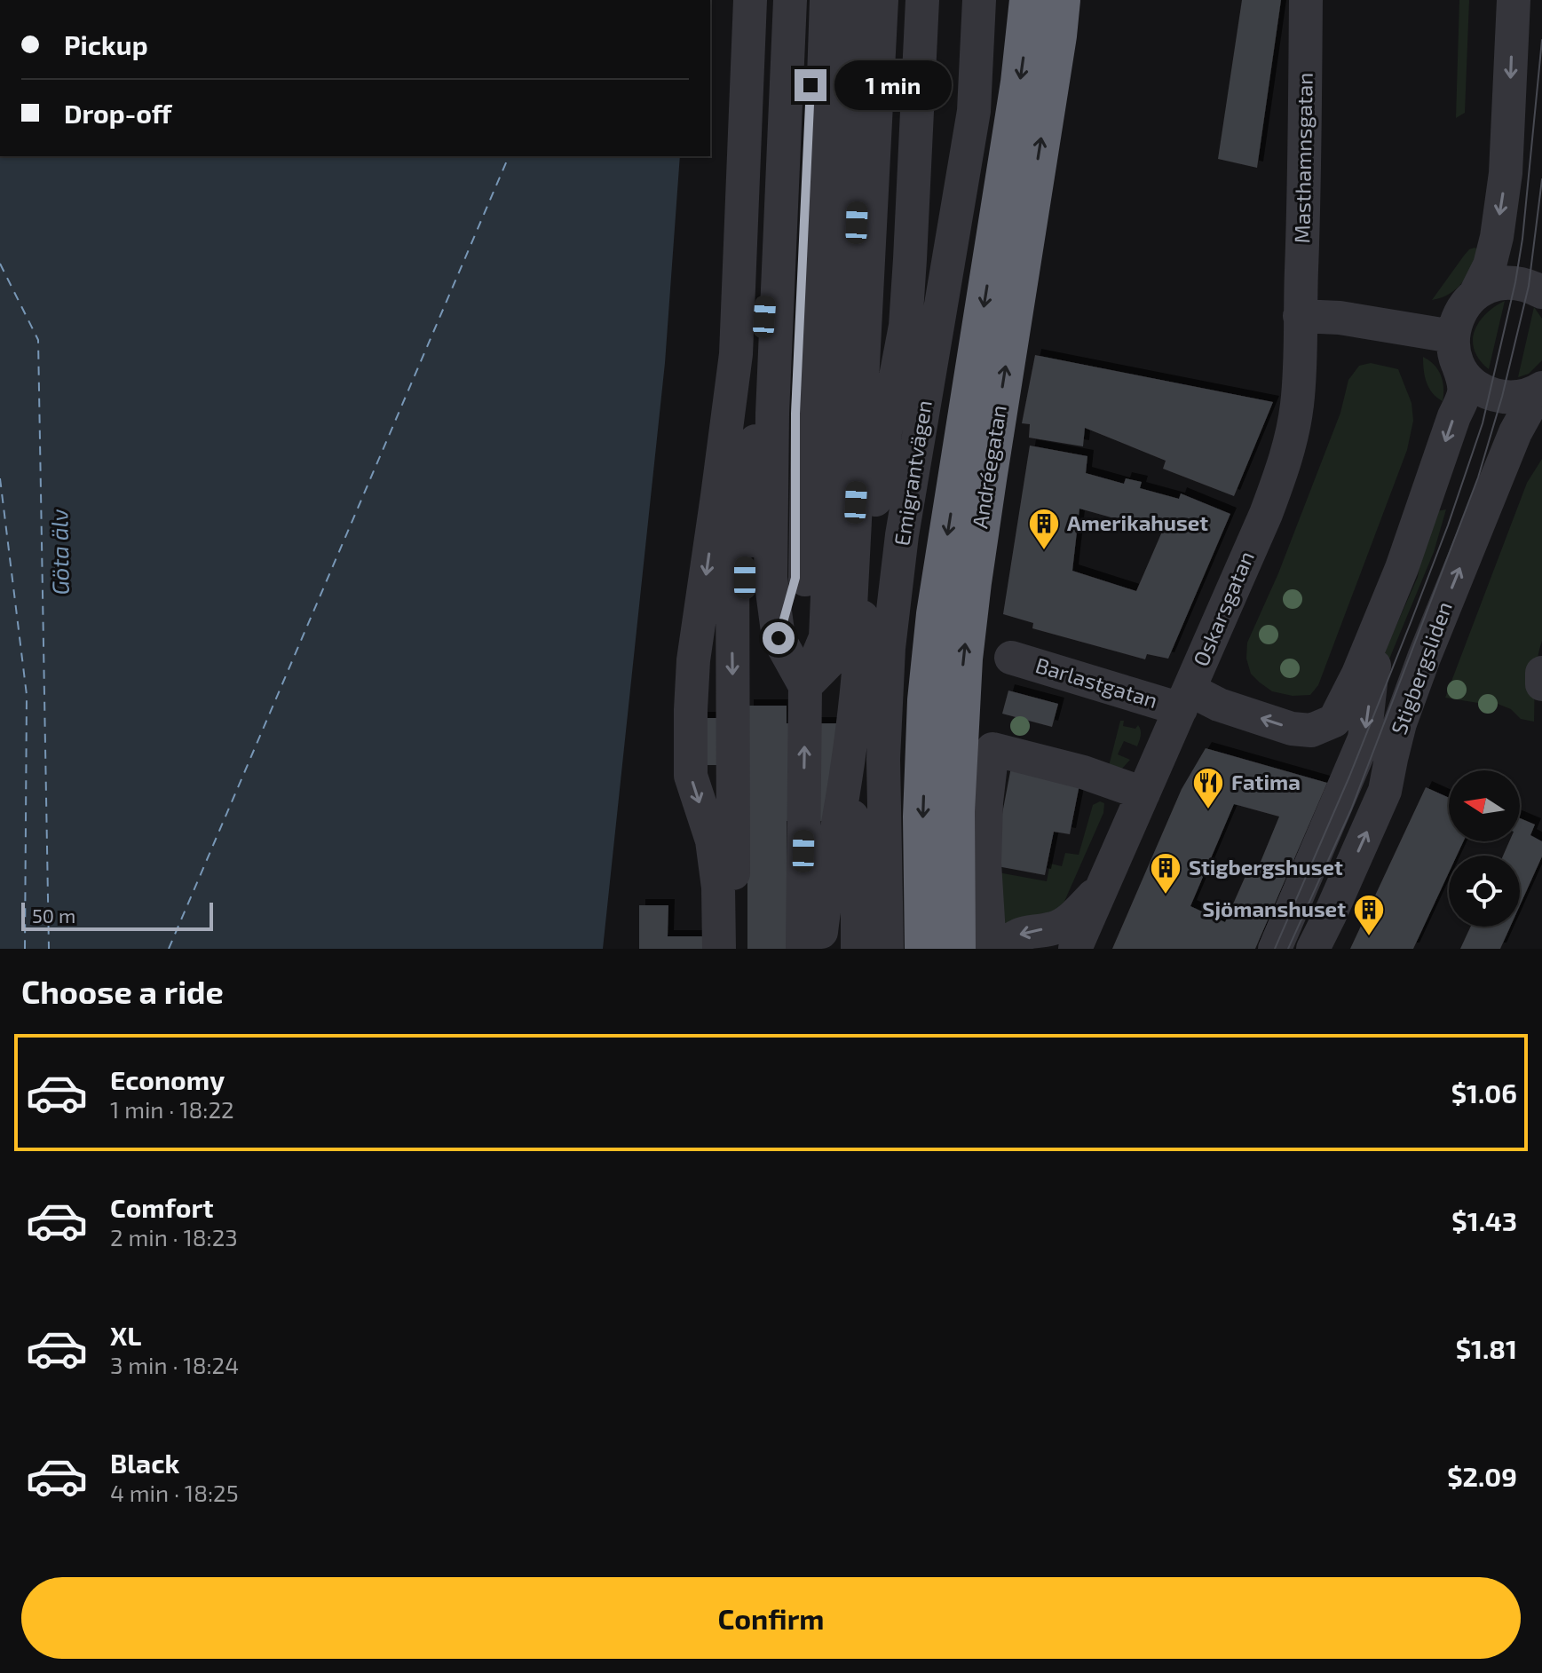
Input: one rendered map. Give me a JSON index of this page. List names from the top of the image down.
{
  "streets": {
    "highway": ["Andréegatan"],
    "street": [
      "Masthamnsgatan",
      "Emigrantvägen",
      "Oskarsgatan",
      "Stigbergsliden",
      "Barlastgatan"
    ]
  },
  "crossings": [
    ["Masthamnsgatan", "Oskarsgatan"],
    ["Oskarsgatan", "Barlastgatan"],
    ["Stigbergsliden", "Barlastgatan"]
  ],
  "one_way": ["Barlastgatan"],
  "water": ["Göta älv"],
  "places": {
    "building": ["Amerikahuset", "Stigbergshuset", "Sjömanshuset"],
    "restaurant": ["Fatima"]
  },
  "scale_bar": "50 m",
  "north": "left",
  "page": {
    "banner": ["Pickup", "Drop-off"],
    "bubble": "1 min",
    "scale": "50 m",
    "heading": "Choose a ride",
    "list": [
      {
        "name": "Economy",
        "note": "1 min · 18:22",
        "value": "$1.06"
      },
      {
        "name": "Comfort",
        "note": "2 min · 18:23",
        "value": "$1.43"
      },
      {
        "name": "XL",
        "note": "3 min · 18:24",
        "value": "$1.81"
      },
      {
        "name": "Black",
        "note": "4 min · 18:25",
        "value": "$2.09"
      }
    ],
    "buttons": "Confirm"
  }
}
